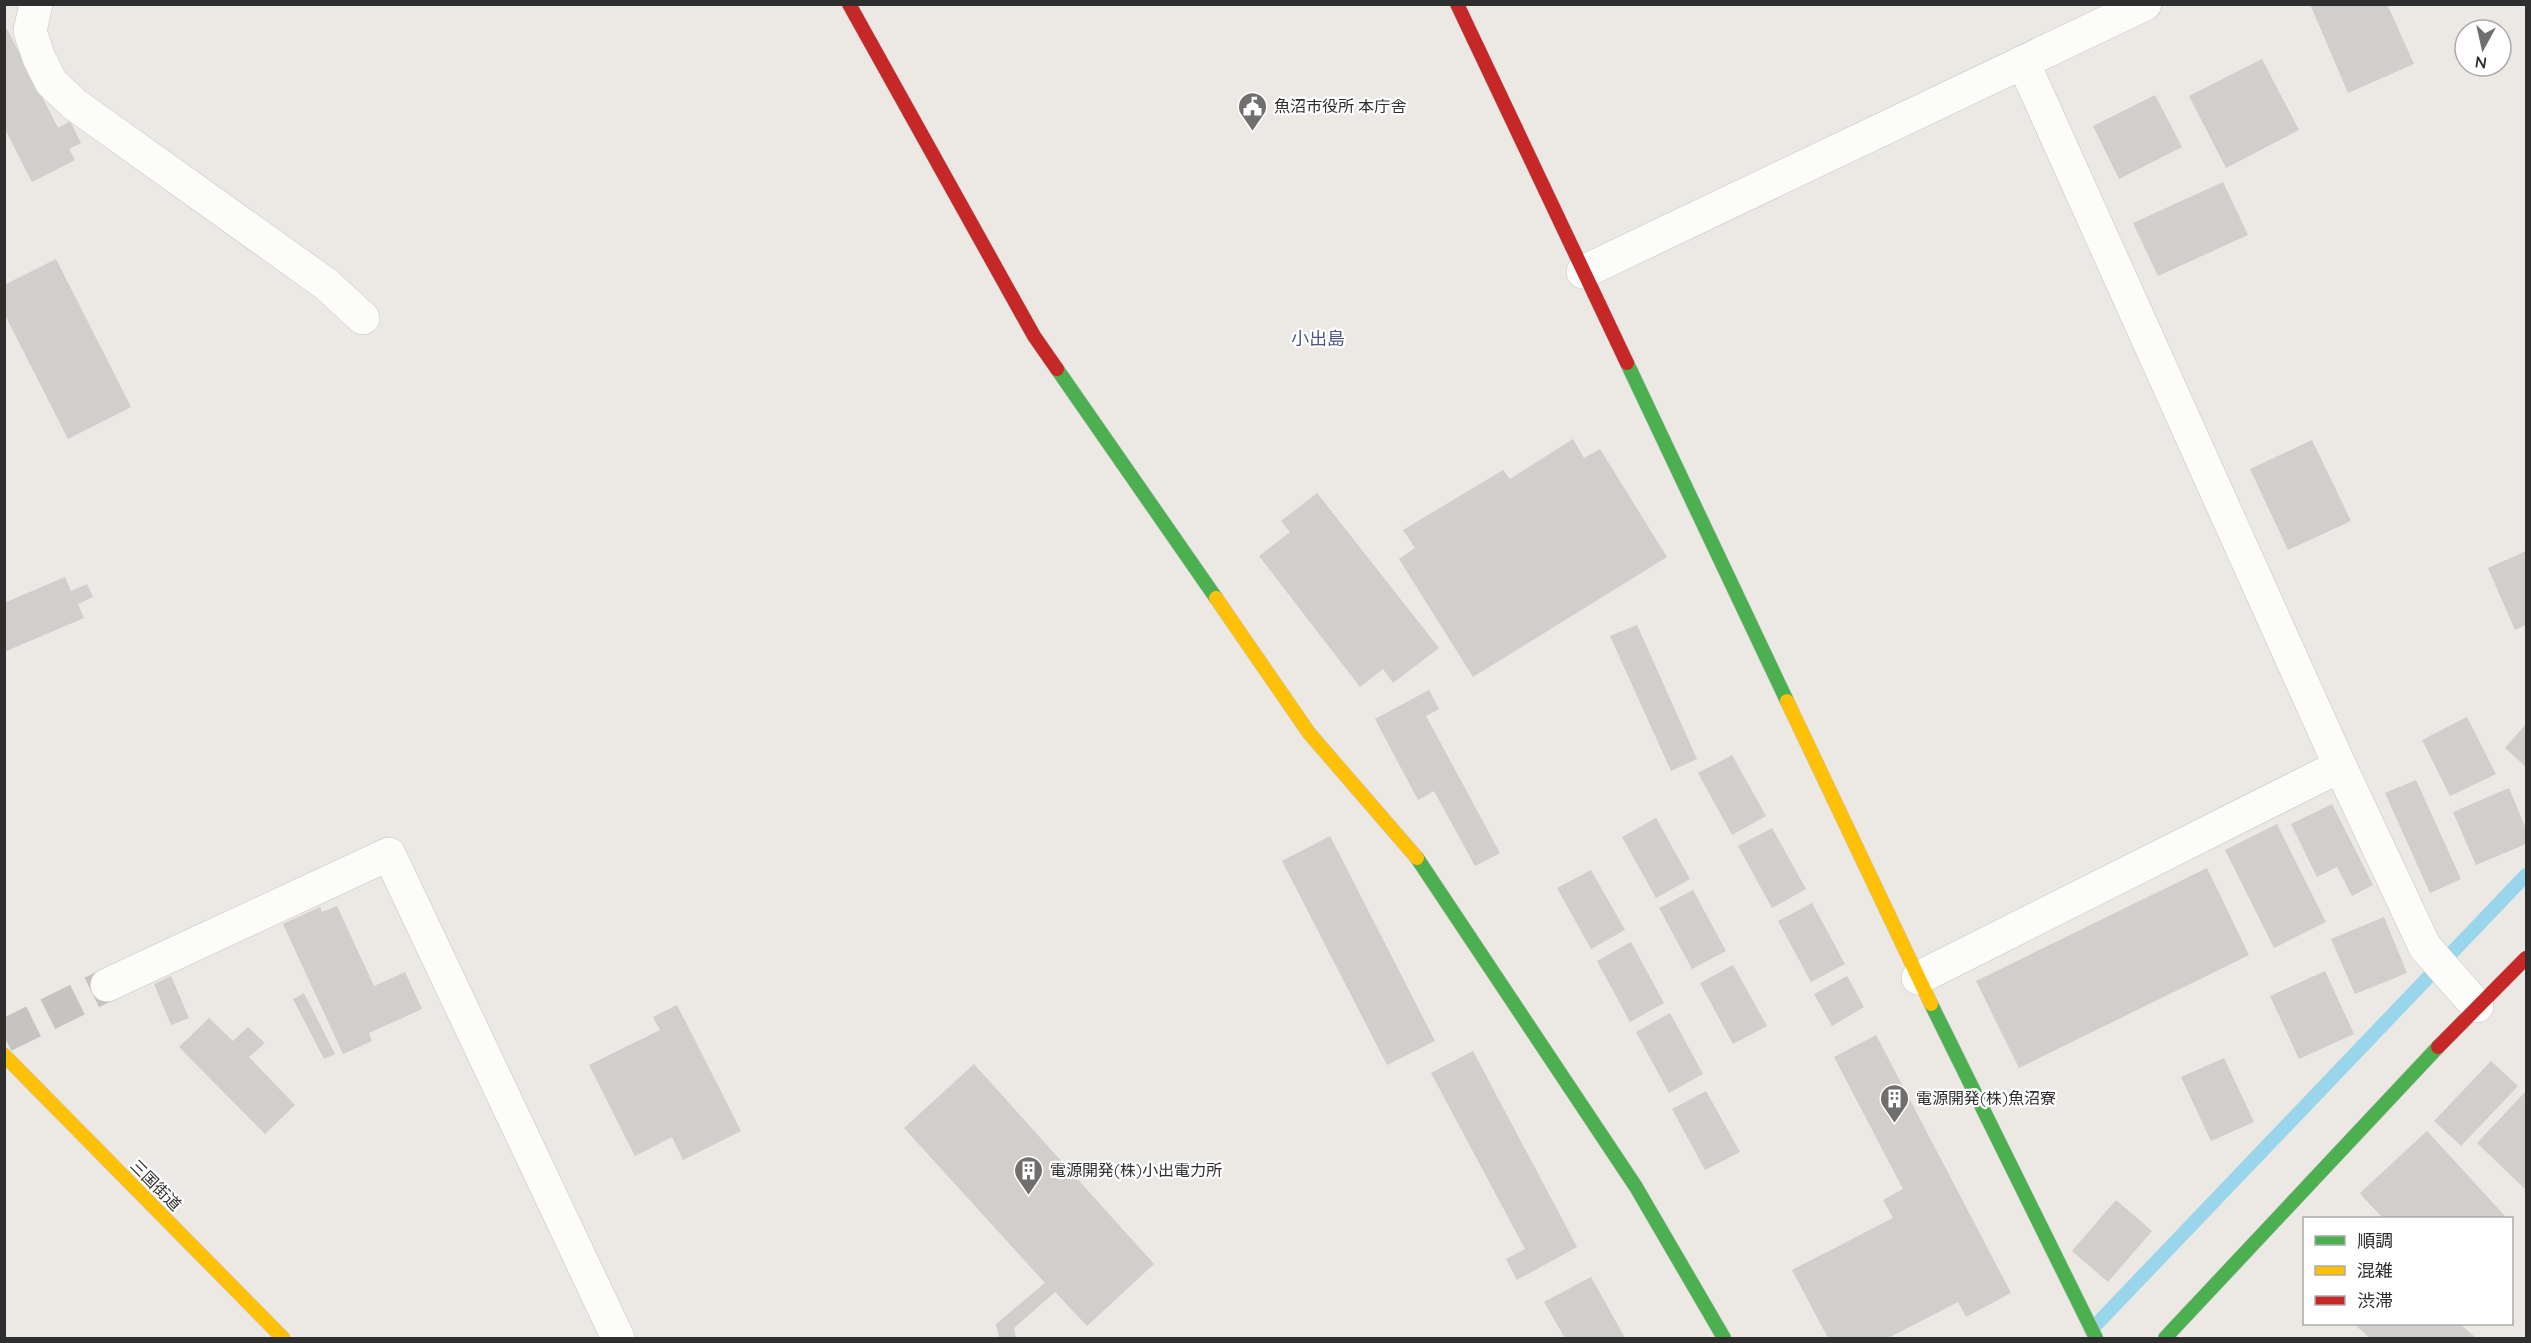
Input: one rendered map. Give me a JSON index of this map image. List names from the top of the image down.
{
  "streets": {
    "main road": ["三国街道"]
  },
  "districts": ["小出島"],
  "places": {
    "public building": ["魚沼市役所 本庁舎"],
    "building": ["電源開発(株)魚沼寮", "電源開発(株)小出電力所"]
  },
  "legend": ["順調", "混雑", "渋滞"],
  "north": "bottom"
}
